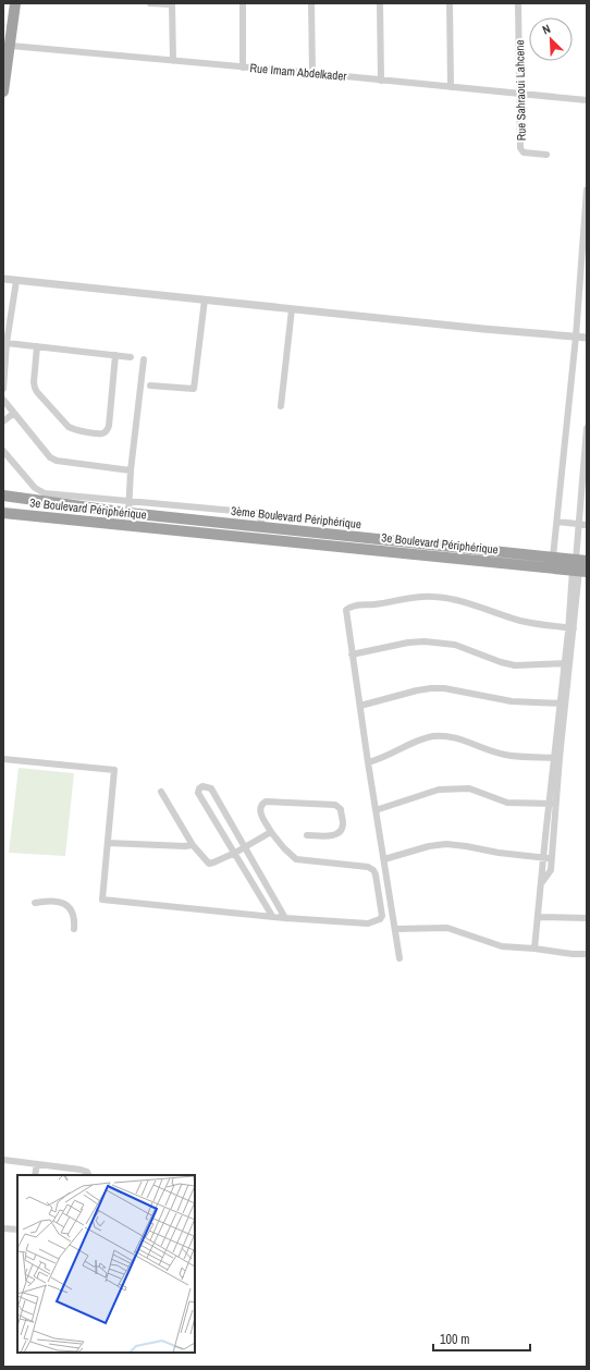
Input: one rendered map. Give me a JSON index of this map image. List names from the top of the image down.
{
  "streets": {
    "highway": ["3e Boulevard Périphérique", "3ème Boulevard Périphérique"],
    "street": ["Rue Imam Abdelkader", "Rue Sahraoui Lahcene"]
  },
  "crossings": [
    ["Rue Imam Abdelkader", "Rue Sahraoui Lahcene"],
    ["3e Boulevard Périphérique", "3ème Boulevard Périphérique"]
  ],
  "scale_bar": "100 m",
  "north": "top left"
}
